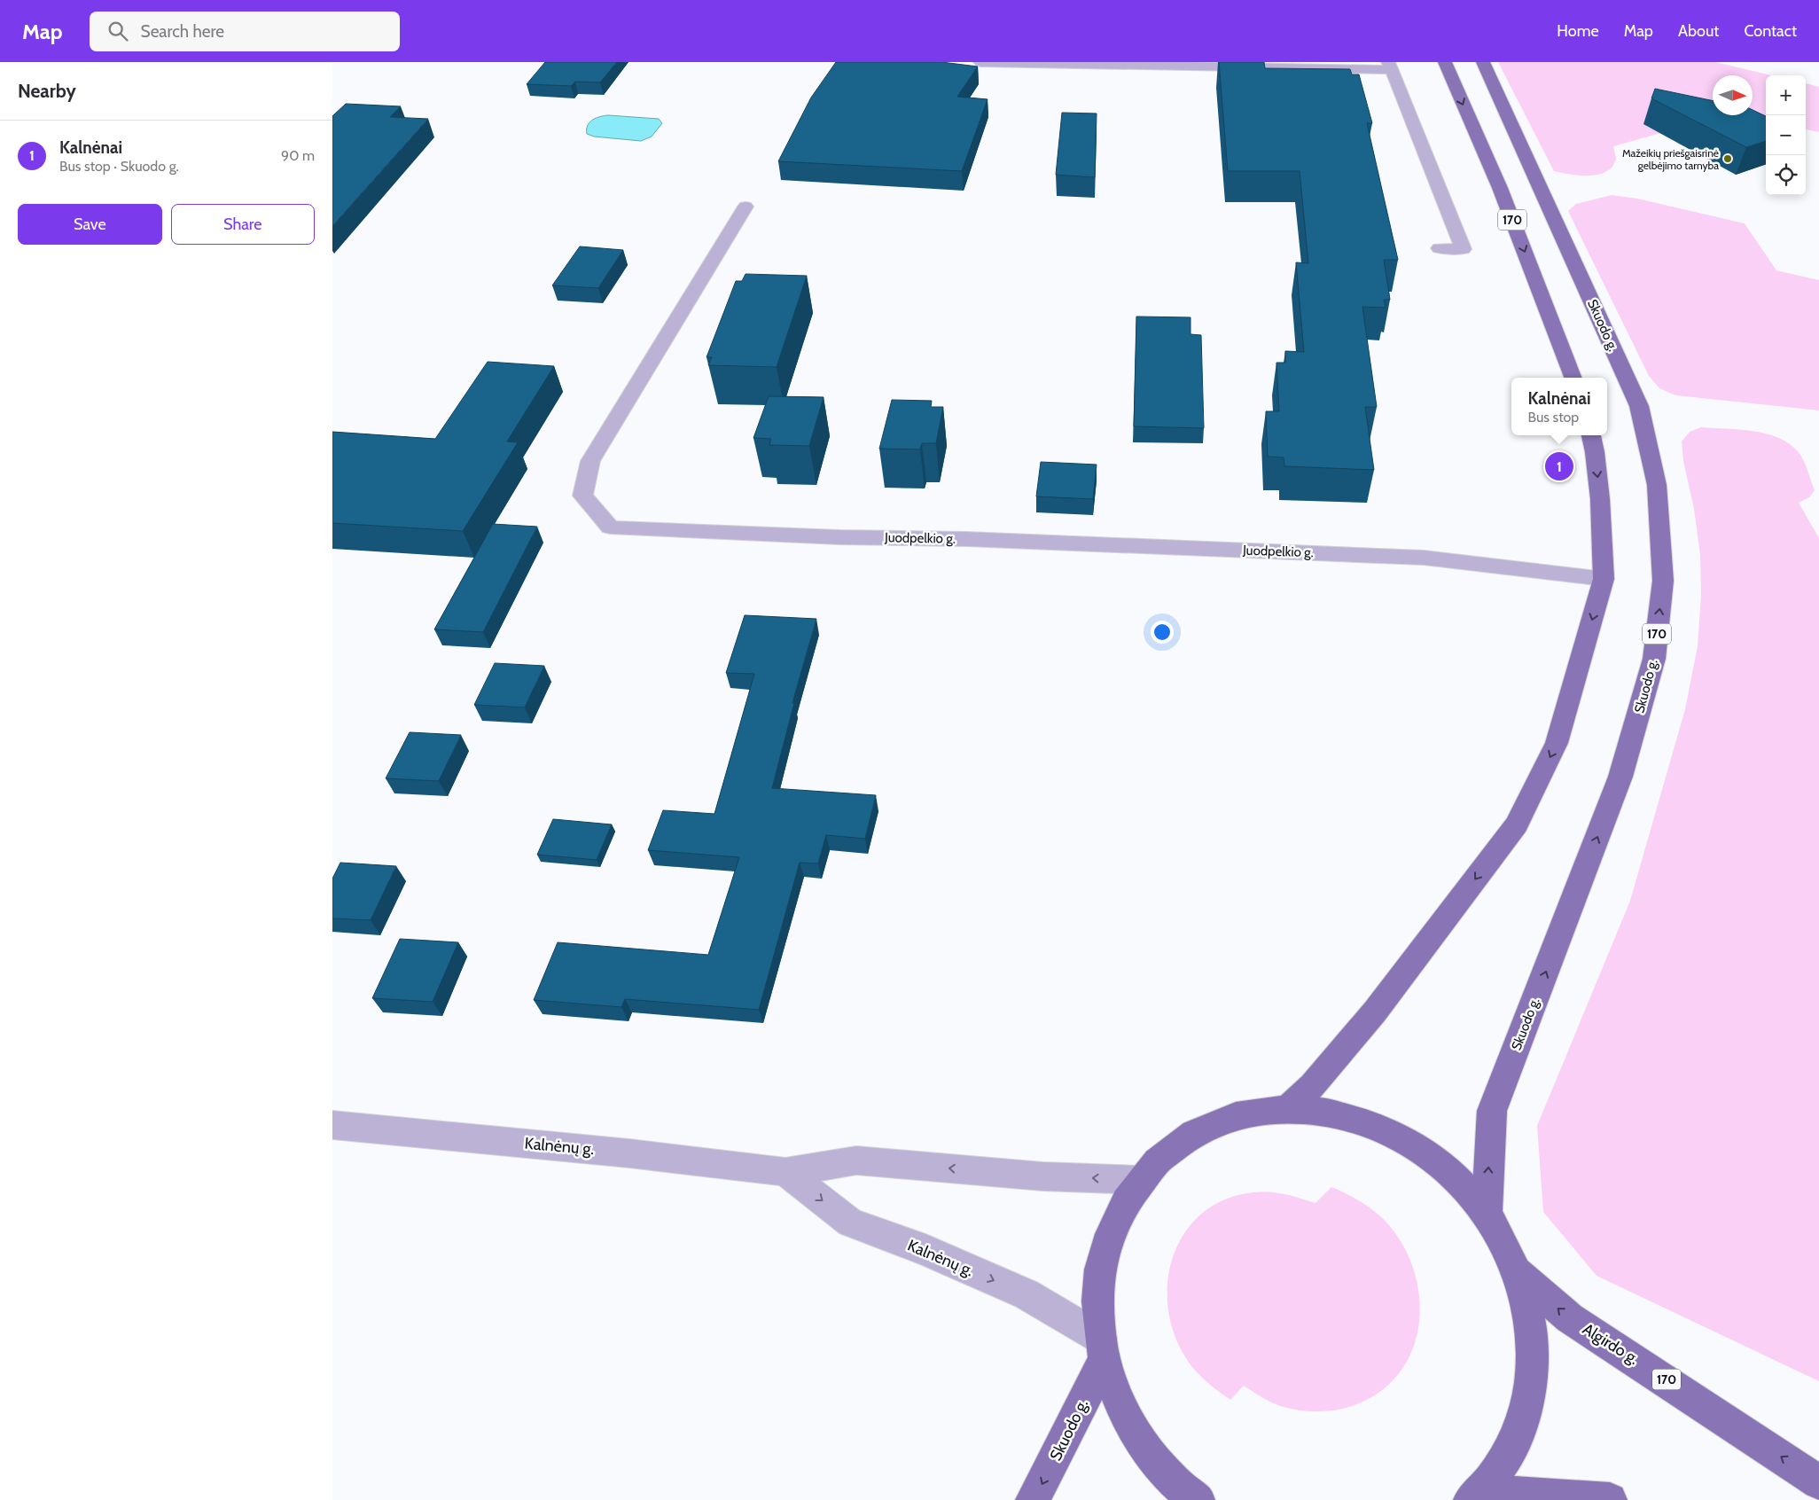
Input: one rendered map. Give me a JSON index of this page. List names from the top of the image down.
{
  "streets": {
    "main road": ["170", "Skuodo g.", "Algirdo g."],
    "street": ["Juodpelkio g.", "Kalnėnų g."]
  },
  "crossings": [
    ["Skuodo g.", "Kalnėnų g."]
  ],
  "one_way": ["Algirdo g."],
  "places": ["Mažeikių priešgaisrinė gelbėjimo tarnyba"],
  "north": "right",
  "page": {
    "header": "Map",
    "search": "Search here",
    "nav": [
      "Home",
      "Map",
      "About",
      "Contact"
    ],
    "heading": "Nearby",
    "map_buttons": ["+", "−"],
    "list": [
      {
        "mark": "1",
        "name": "Kalnėnai",
        "note": "Bus stop · Skuodo g.",
        "value": "90 m"
      }
    ],
    "buttons": ["Save", "Share"],
    "popup": ["Kalnėnai", "Bus stop"],
    "pins": "1"
  }
}
